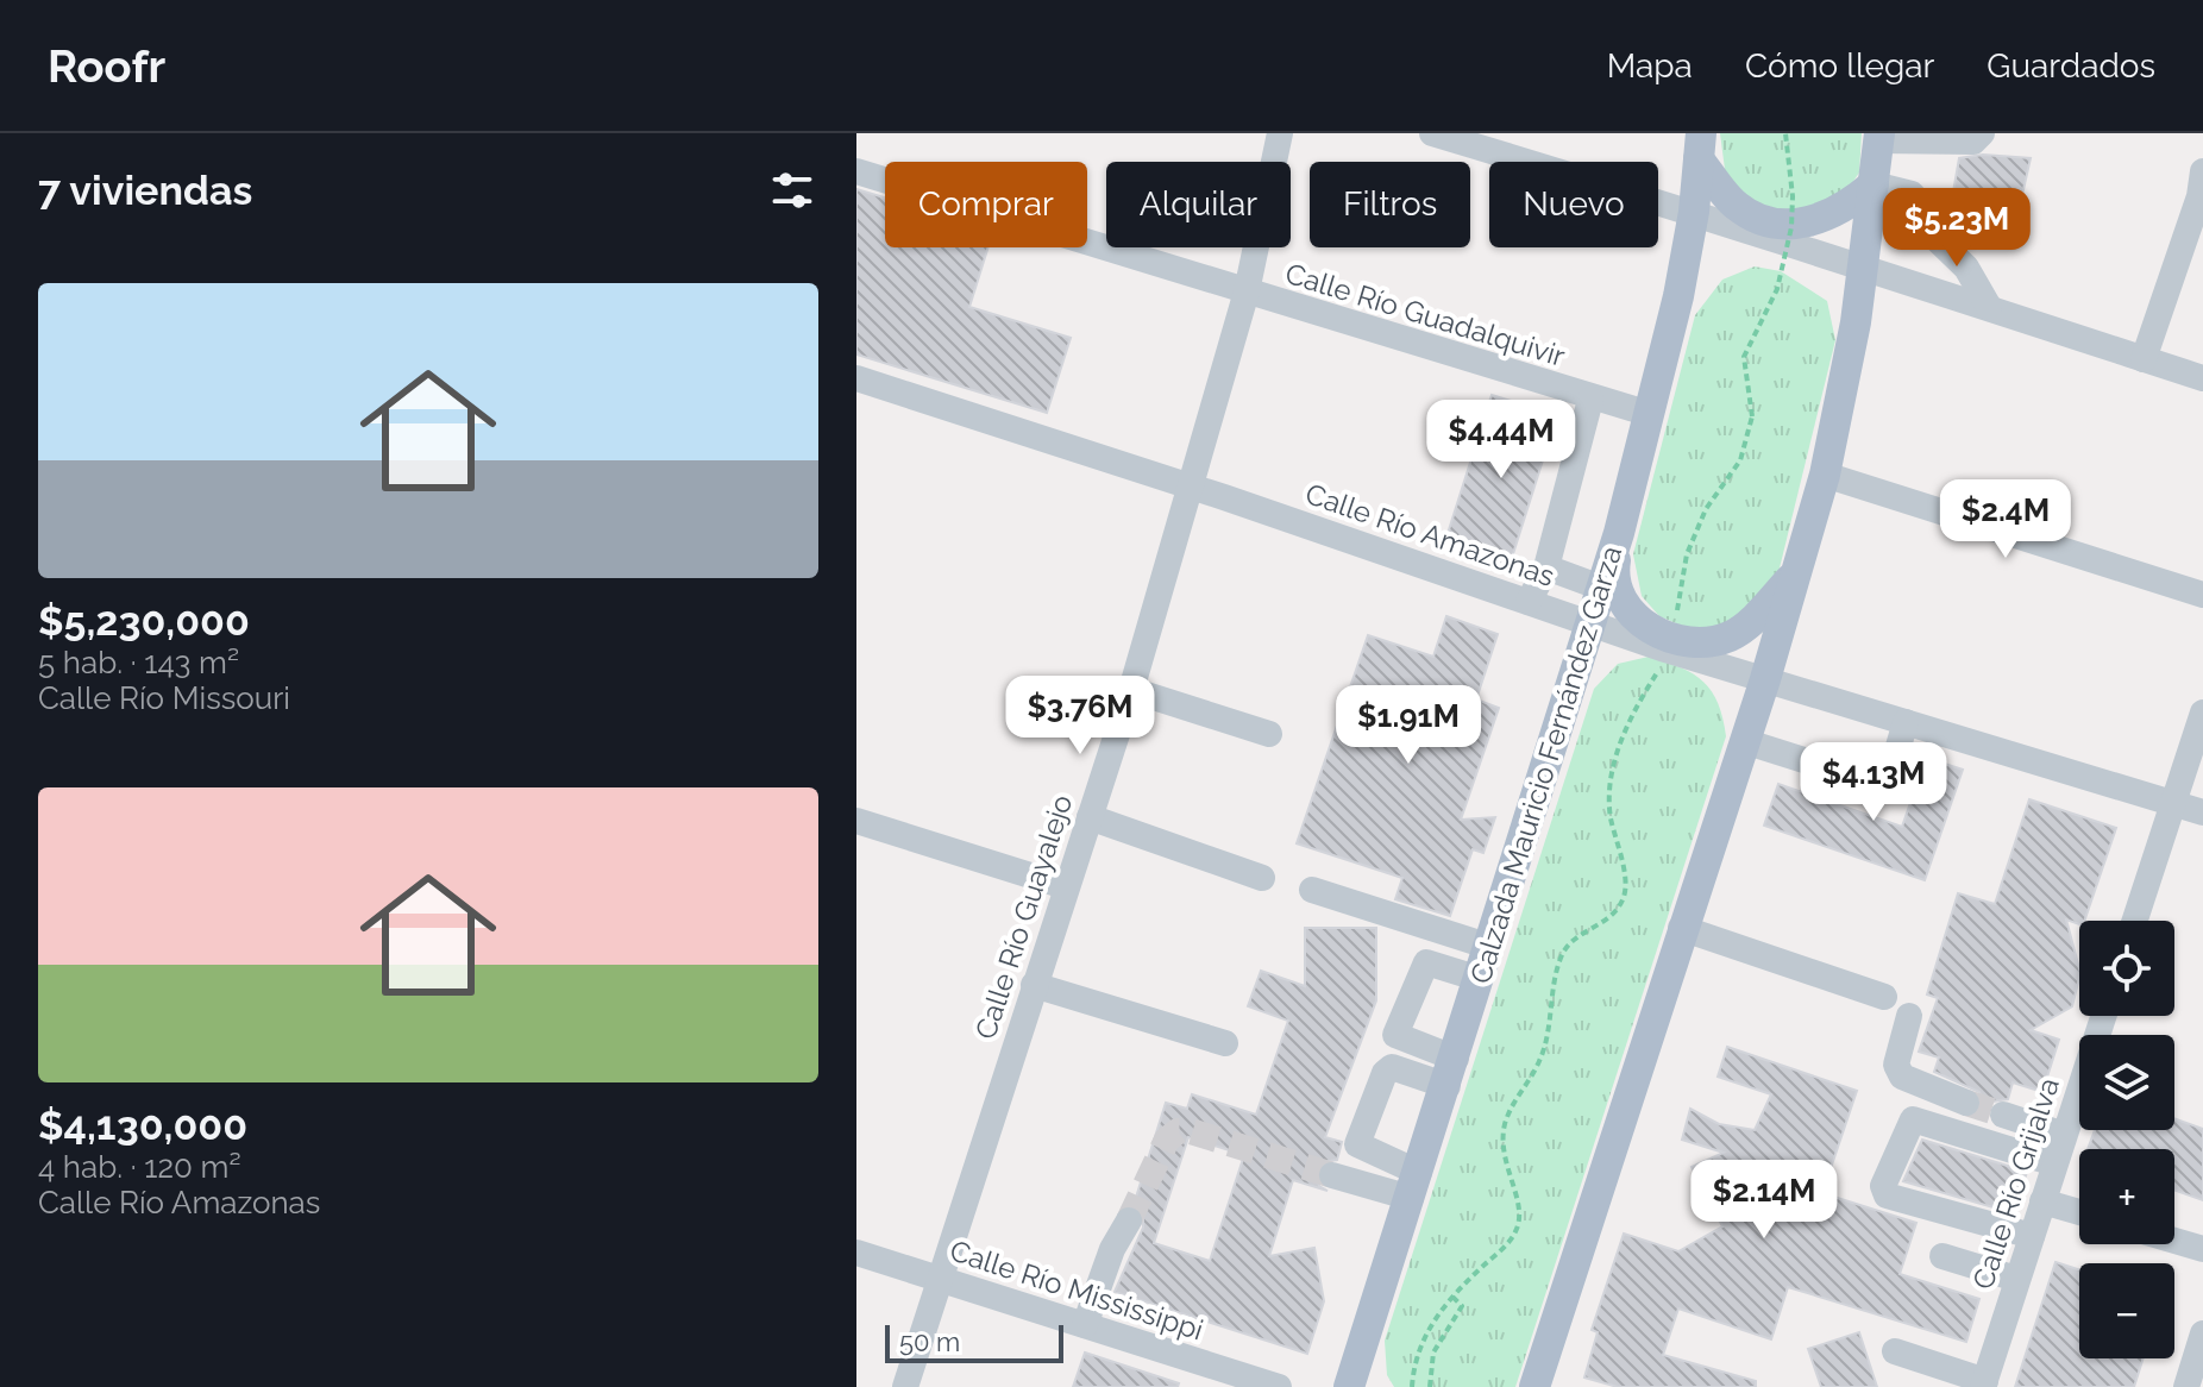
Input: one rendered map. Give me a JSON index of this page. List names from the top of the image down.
{
  "streets": {
    "main road": ["Calzada Mauricio Fernández Garza"],
    "street": [
      "Calle Río Guadalquivir",
      "Calle Río Amazonas",
      "Calle Río Guayalejo",
      "Calle Río Grijalva",
      "Calle Río Mississippi"
    ]
  },
  "crossings": [
    ["Calle Río Guadalquivir", "Calzada Mauricio Fernández Garza"],
    ["Calle Río Guadalquivir", "Calle Río Guayalejo"],
    ["Calle Río Amazonas", "Calzada Mauricio Fernández Garza"],
    ["Calle Río Amazonas", "Calle Río Guayalejo"],
    ["Calle Río Guayalejo", "Calle Río Mississippi"]
  ],
  "scale_bar": "50 m",
  "page": {
    "header": "Roofr",
    "nav": ["Mapa", "Cómo llegar", "Guardados"],
    "heading": "7 viviendas",
    "chip": [
      "Comprar",
      "Alquilar",
      "Filtros",
      "Nuevo"
    ],
    "price": [
      "$5.23M",
      "$4.44M",
      "$2.4M",
      "$3.76M",
      "$1.91M",
      "$4.13M",
      "$2.14M"
    ],
    "list": [
      {
        "name": "$5,230,000",
        "note": "5 hab. · 143 m² · Calle Río Missouri"
      },
      {
        "name": "$4,130,000",
        "note": "4 hab. · 120 m² · Calle Río Amazonas"
      }
    ],
    "map_buttons": ["+", "−"],
    "scale": "50 m"
  }
}
